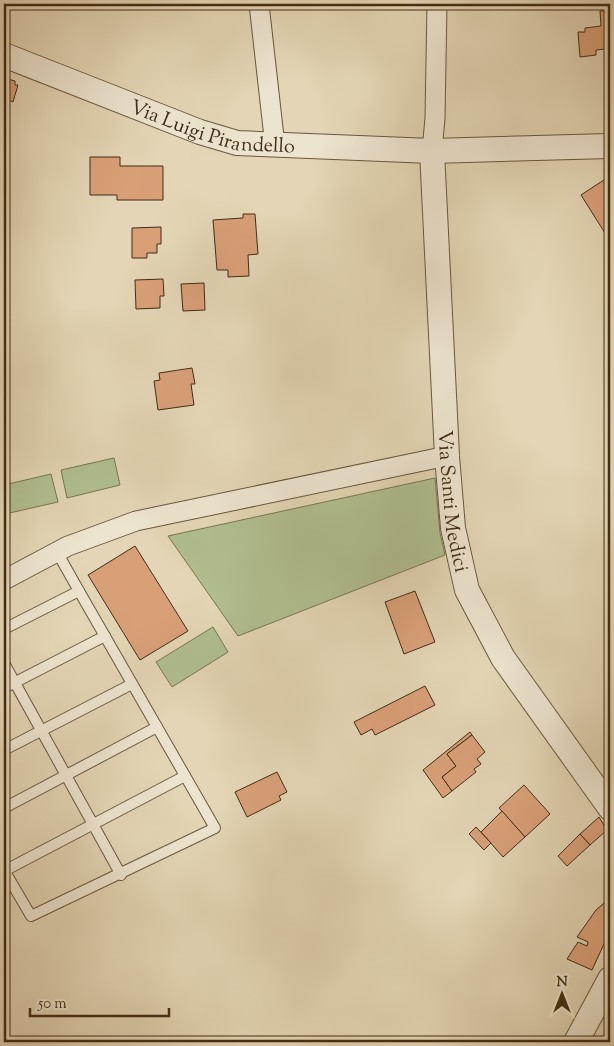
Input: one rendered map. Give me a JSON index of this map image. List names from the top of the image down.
{
  "streets": {
    "street": ["Via Luigi Pirandello", "Via Santi Medici"]
  },
  "crossings": [
    ["Via Luigi Pirandello", "Via Santi Medici"]
  ],
  "scale_bar": "50 m",
  "north": "top"
}
